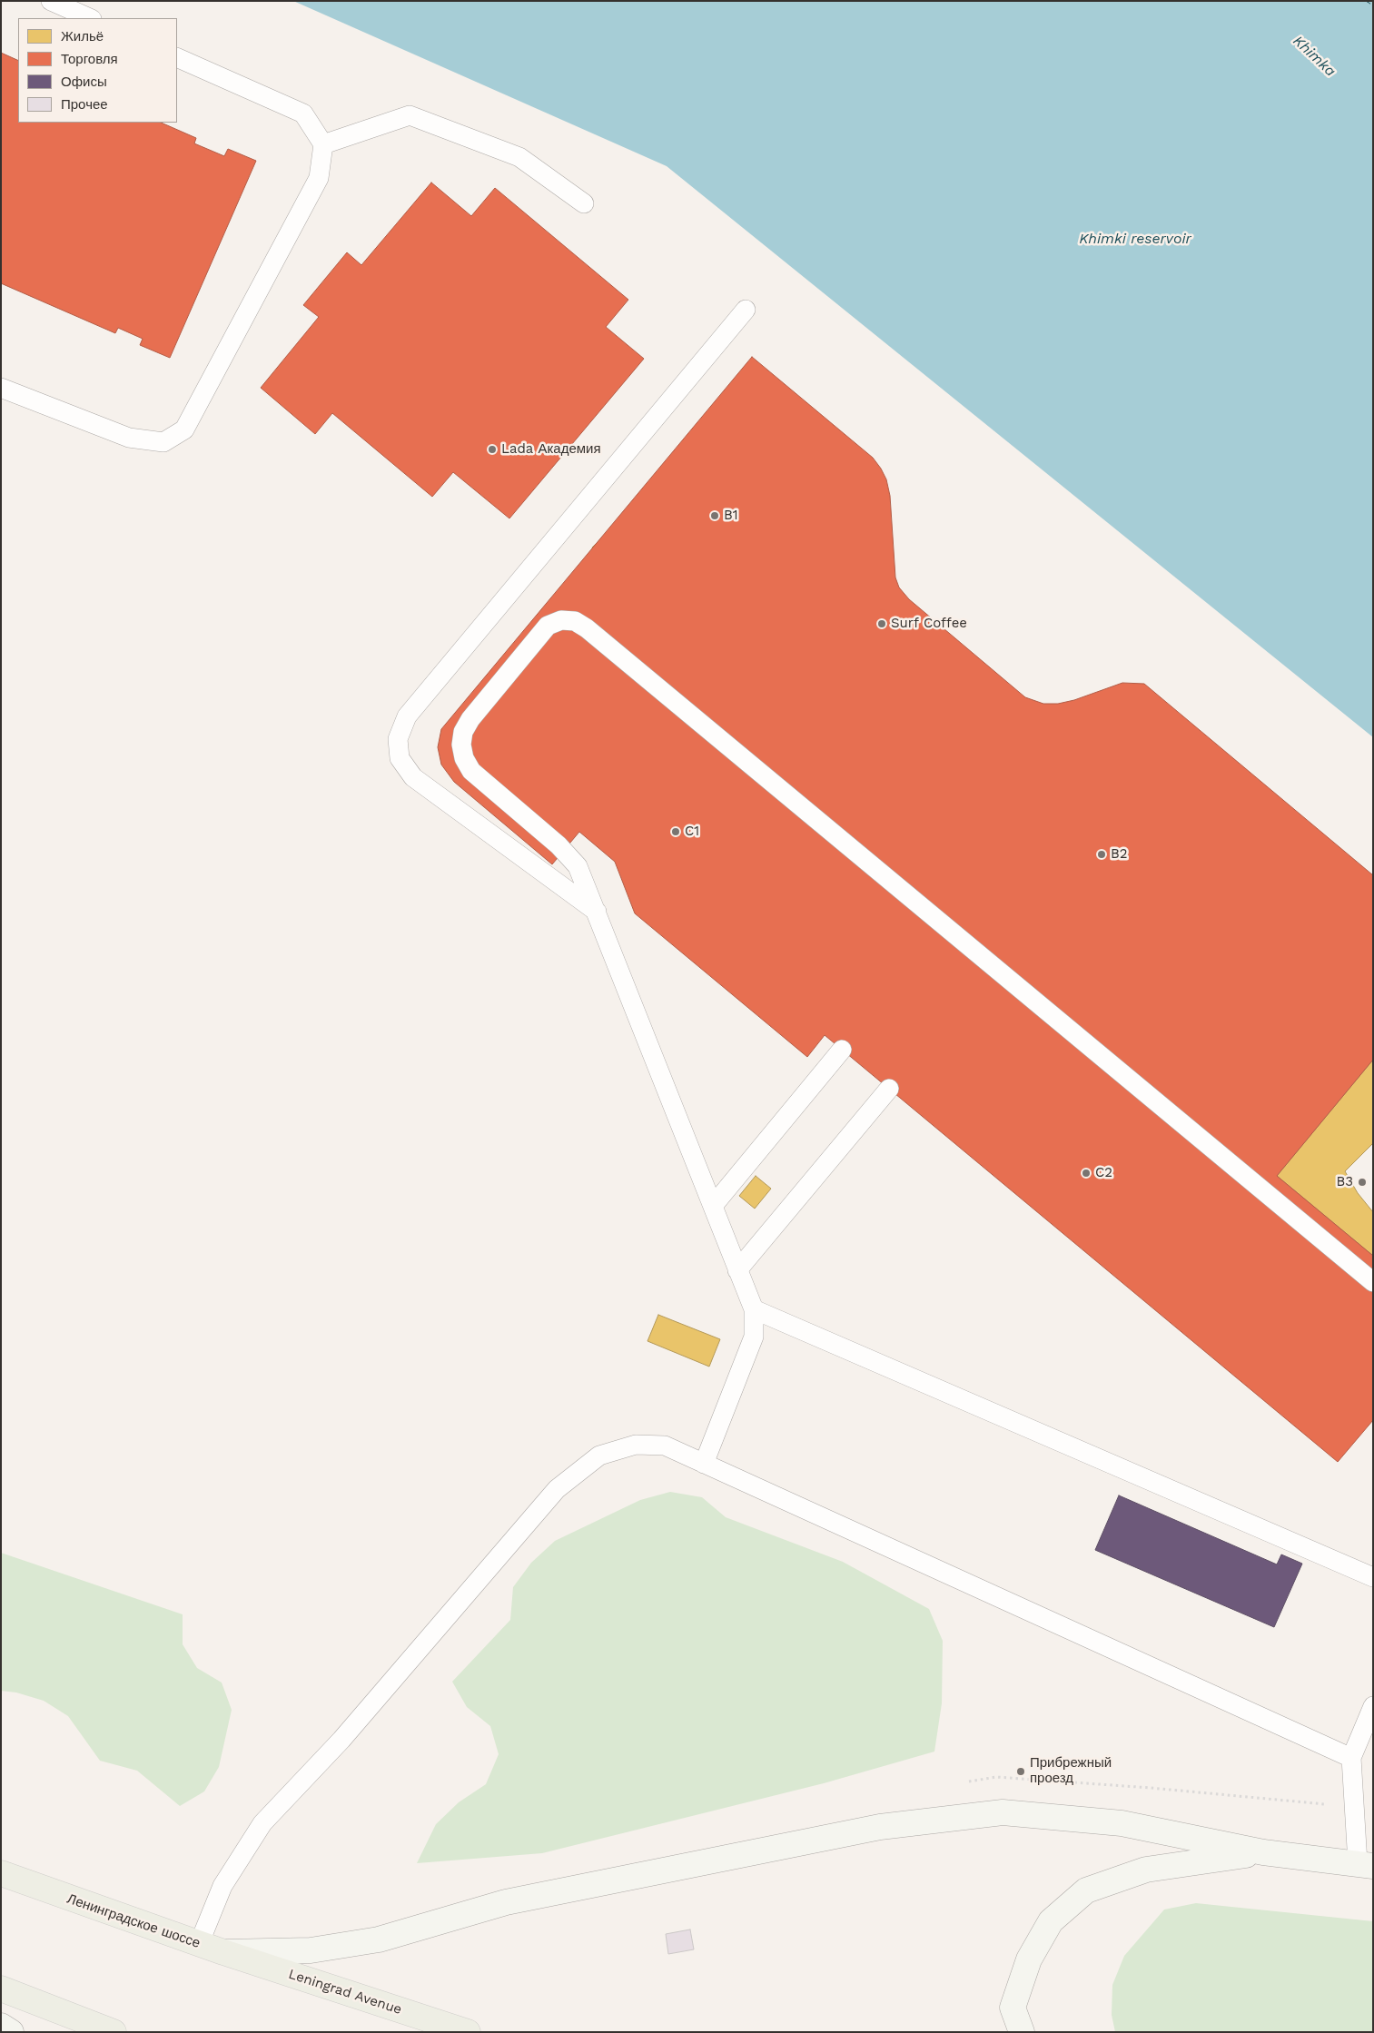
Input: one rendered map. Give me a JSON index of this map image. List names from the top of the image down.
{
  "streets": {
    "main road": ["Ленинградское шоссе", "Leningrad Avenue"]
  },
  "crossings": [
    ["Ленинградское шоссе", "Leningrad Avenue"]
  ],
  "water": ["Khimka", "Khimki reservoir"],
  "places": [
    "Lada Академия",
    "B1",
    "Surf Coffee",
    "C1",
    "B2",
    "C2",
    "B3",
    "Прибрежный проезд"
  ],
  "legend": [
    "Жильё",
    "Торговля",
    "Офисы",
    "Прочее"
  ]
}
